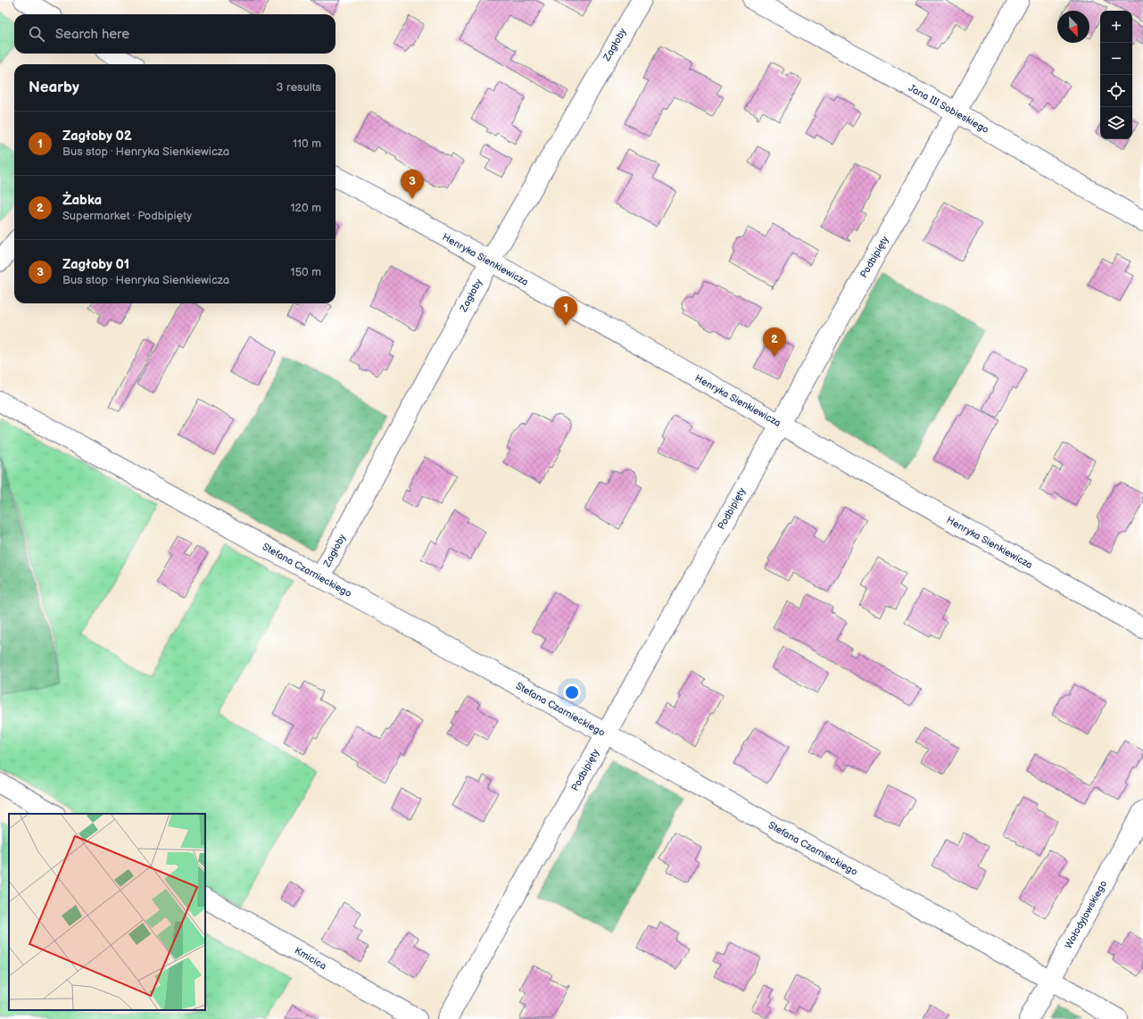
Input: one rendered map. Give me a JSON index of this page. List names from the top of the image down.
{
  "streets": {
    "street": [
      "Zagłoby",
      "Jana III Sobieskiego",
      "Podbipięty",
      "Henryka Sienkiewicza",
      "Stefana Czarnieckiego",
      "Wołodyjowskiego",
      "Kmicica"
    ]
  },
  "crossings": [
    ["Zagłoby", "Henryka Sienkiewicza"],
    ["Zagłoby", "Stefana Czarnieckiego"],
    ["Jana III Sobieskiego", "Podbipięty"],
    ["Podbipięty", "Henryka Sienkiewicza"],
    ["Podbipięty", "Stefana Czarnieckiego"],
    ["Stefana Czarnieckiego", "Wołodyjowskiego"]
  ],
  "north": "bottom right",
  "page": {
    "map_buttons": ["+", "−"],
    "search": "Search here",
    "heading": ["Nearby", "3 results"],
    "list": [
      {
        "mark": "1",
        "name": "Zagłoby 02",
        "note": "Bus stop · Henryka Sienkiewicza",
        "value": "110 m"
      },
      {
        "mark": "2",
        "name": "Żabka",
        "note": "Supermarket · Podbipięty",
        "value": "120 m"
      },
      {
        "mark": "3",
        "name": "Zagłoby 01",
        "note": "Bus stop · Henryka Sienkiewicza",
        "value": "150 m"
      }
    ],
    "pins": ["3", "1", "2"]
  }
}
